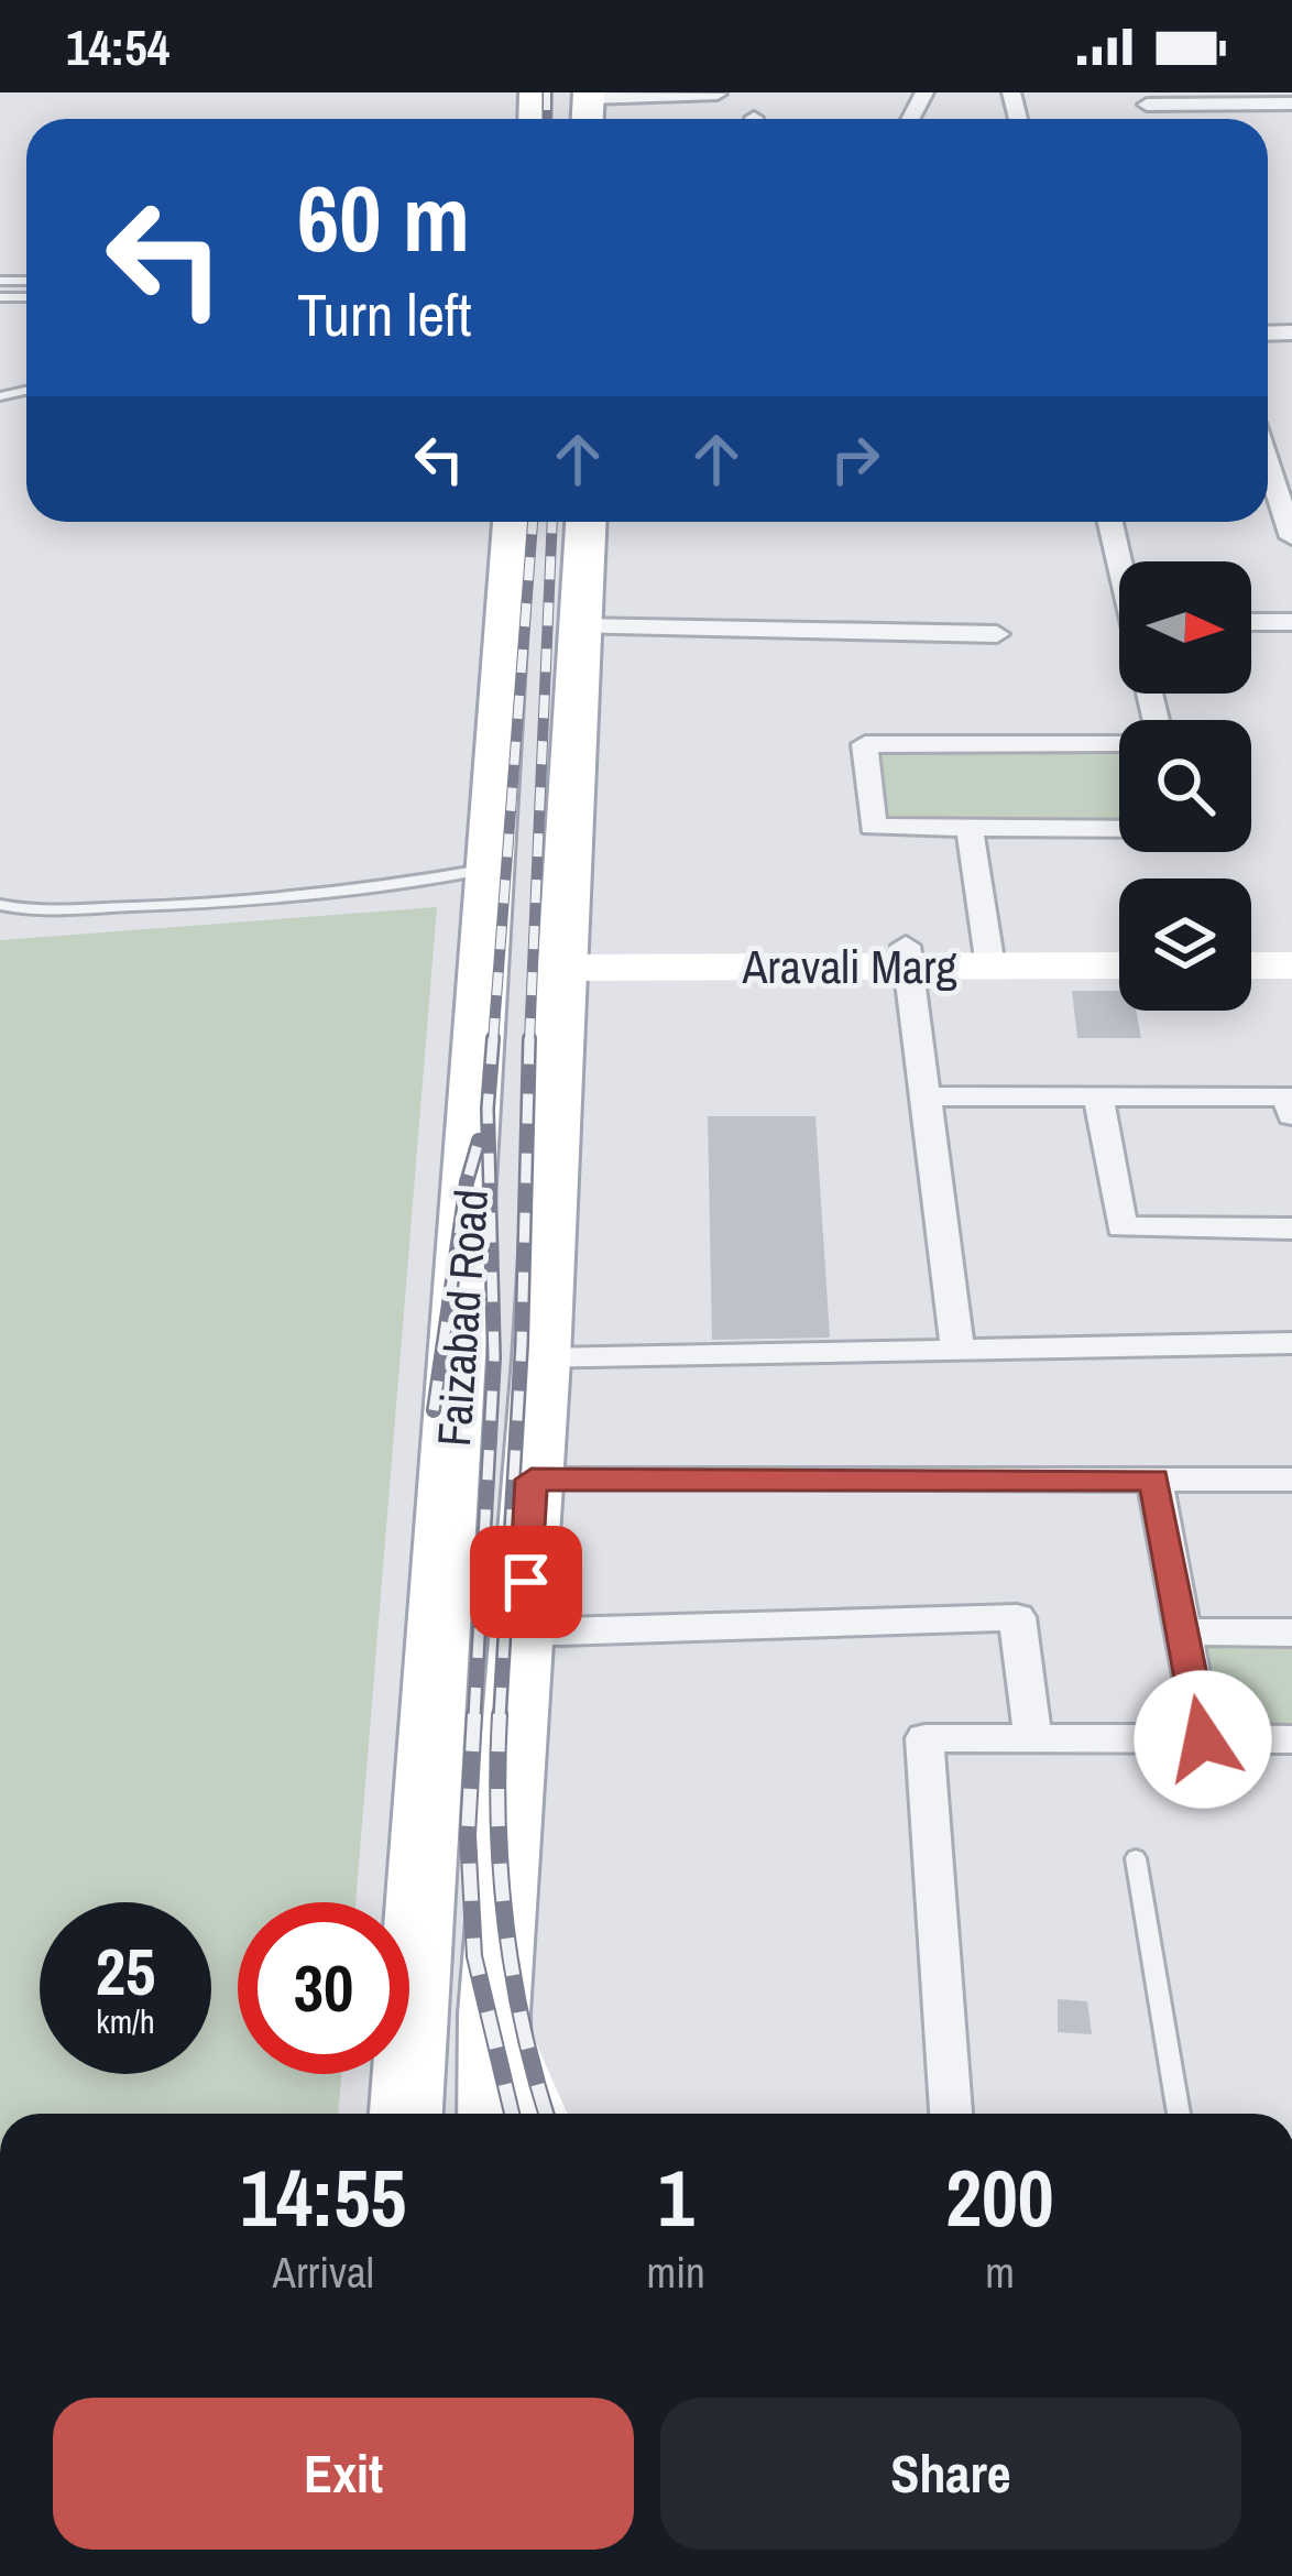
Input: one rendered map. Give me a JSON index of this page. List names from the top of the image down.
{
  "streets": {
    "main road": ["Faizabad Road"],
    "street": ["Aravali Marg"]
  },
  "crossings": [
    ["Aravali Marg", "Faizabad Road"]
  ],
  "north": "right",
  "page": {
    "status": "14:54",
    "turn": ["60 m", "Turn left"],
    "speed": "25 km/h",
    "limit": "30",
    "eta": [
      "14:55",
      "Arrival",
      "1",
      "min",
      "200",
      "m"
    ],
    "buttons": ["Exit", "Share"]
  }
}
